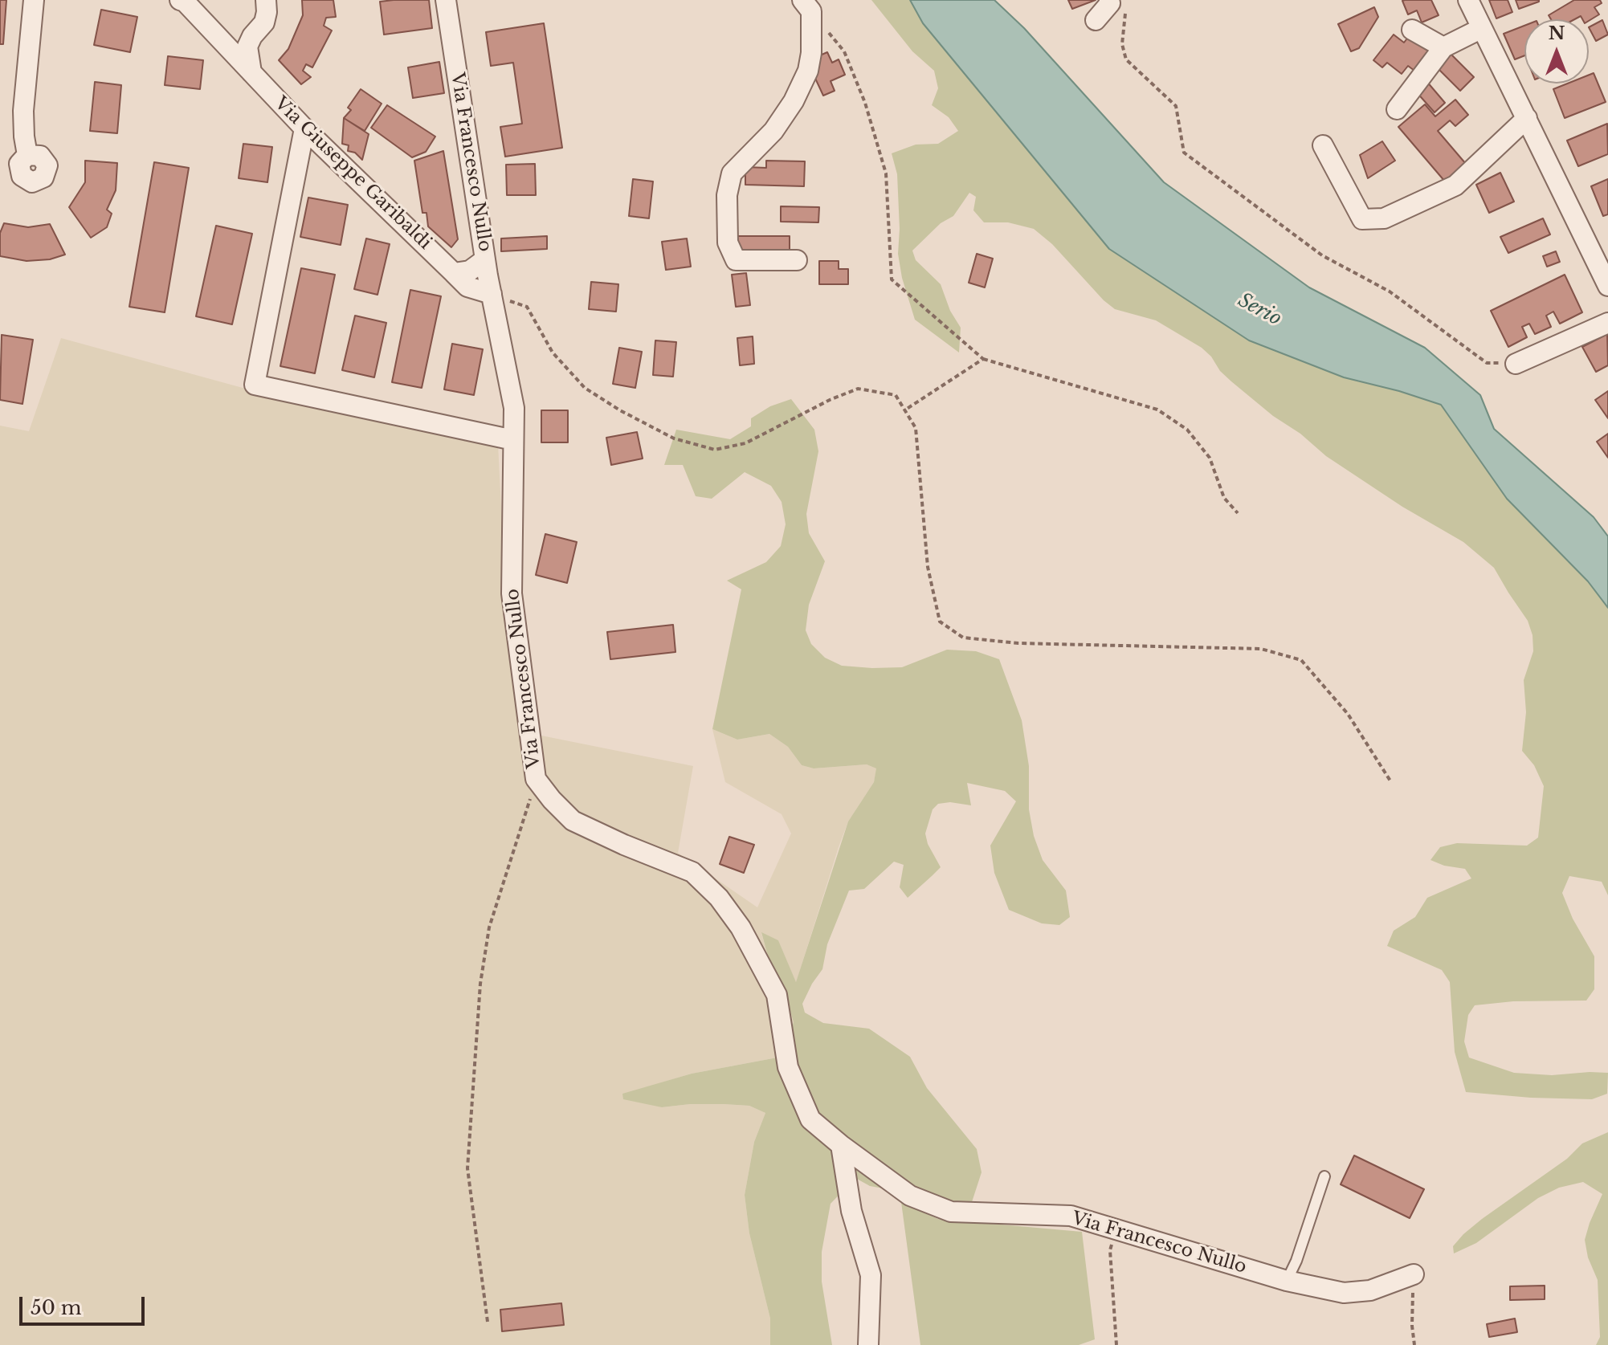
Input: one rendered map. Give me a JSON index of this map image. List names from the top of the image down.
{
  "streets": {
    "street": ["Via Francesco Nullo", "Via Giuseppe Garibaldi"]
  },
  "crossings": [
    ["Via Francesco Nullo", "Via Giuseppe Garibaldi"]
  ],
  "water": ["Serio"],
  "scale_bar": "50 m",
  "north": "top"
}
